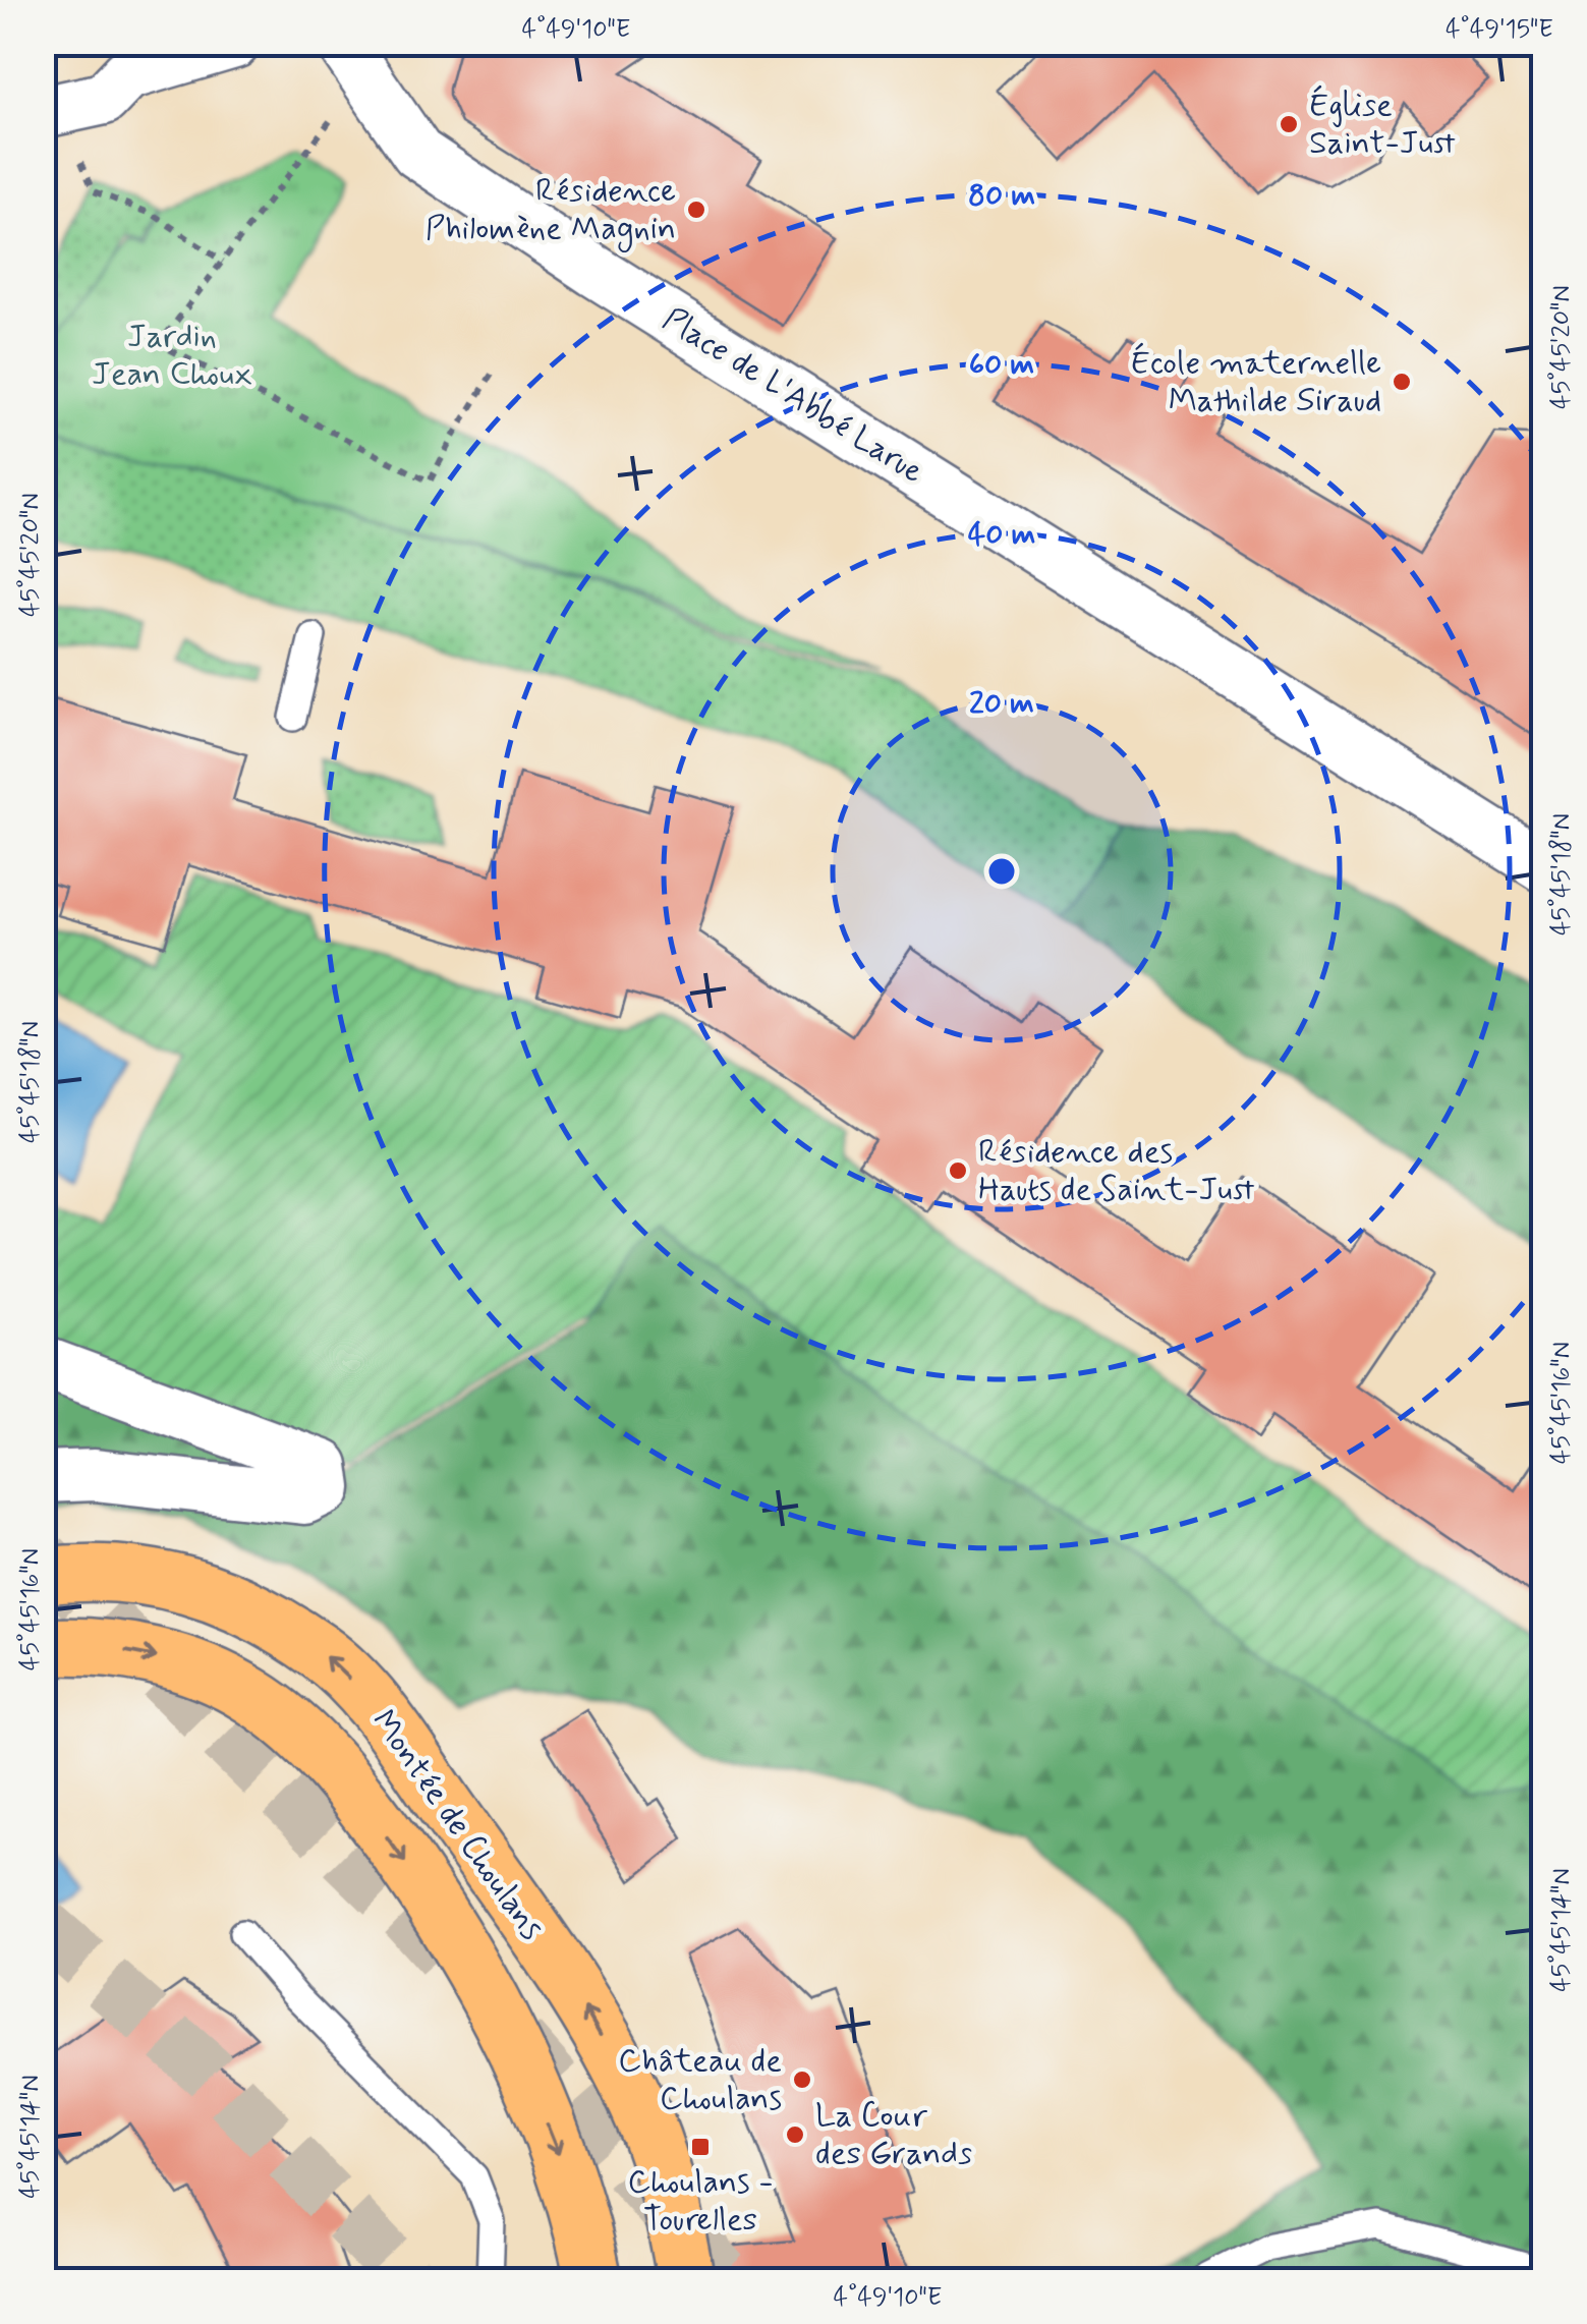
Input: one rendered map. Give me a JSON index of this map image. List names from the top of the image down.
{
  "streets": {
    "main road": ["Montée de Choulans"],
    "street": ["Place de L'Abbé Larue"]
  },
  "parks": ["Jardin Jean Choux"],
  "places": {
    "other": [
      "Église Saint-Just",
      "Résidence Philomène Magnin",
      "École maternelle Mathilde Siraud",
      "Résidence des Hauts de Saint-Just",
      "Château de Choulans",
      "La Cour des Grands"
    ],
    "transit": ["Choulans - Tourelles"]
  },
  "coordinates": [
    "4°49'10\"E",
    "4°49'15\"E",
    "45°45'20\"N",
    "45°45'18\"N",
    "45°45'16\"N",
    "45°45'14\"N"
  ],
  "rings": [
    "80 m",
    "60 m",
    "40 m",
    "20 m"
  ]
}
